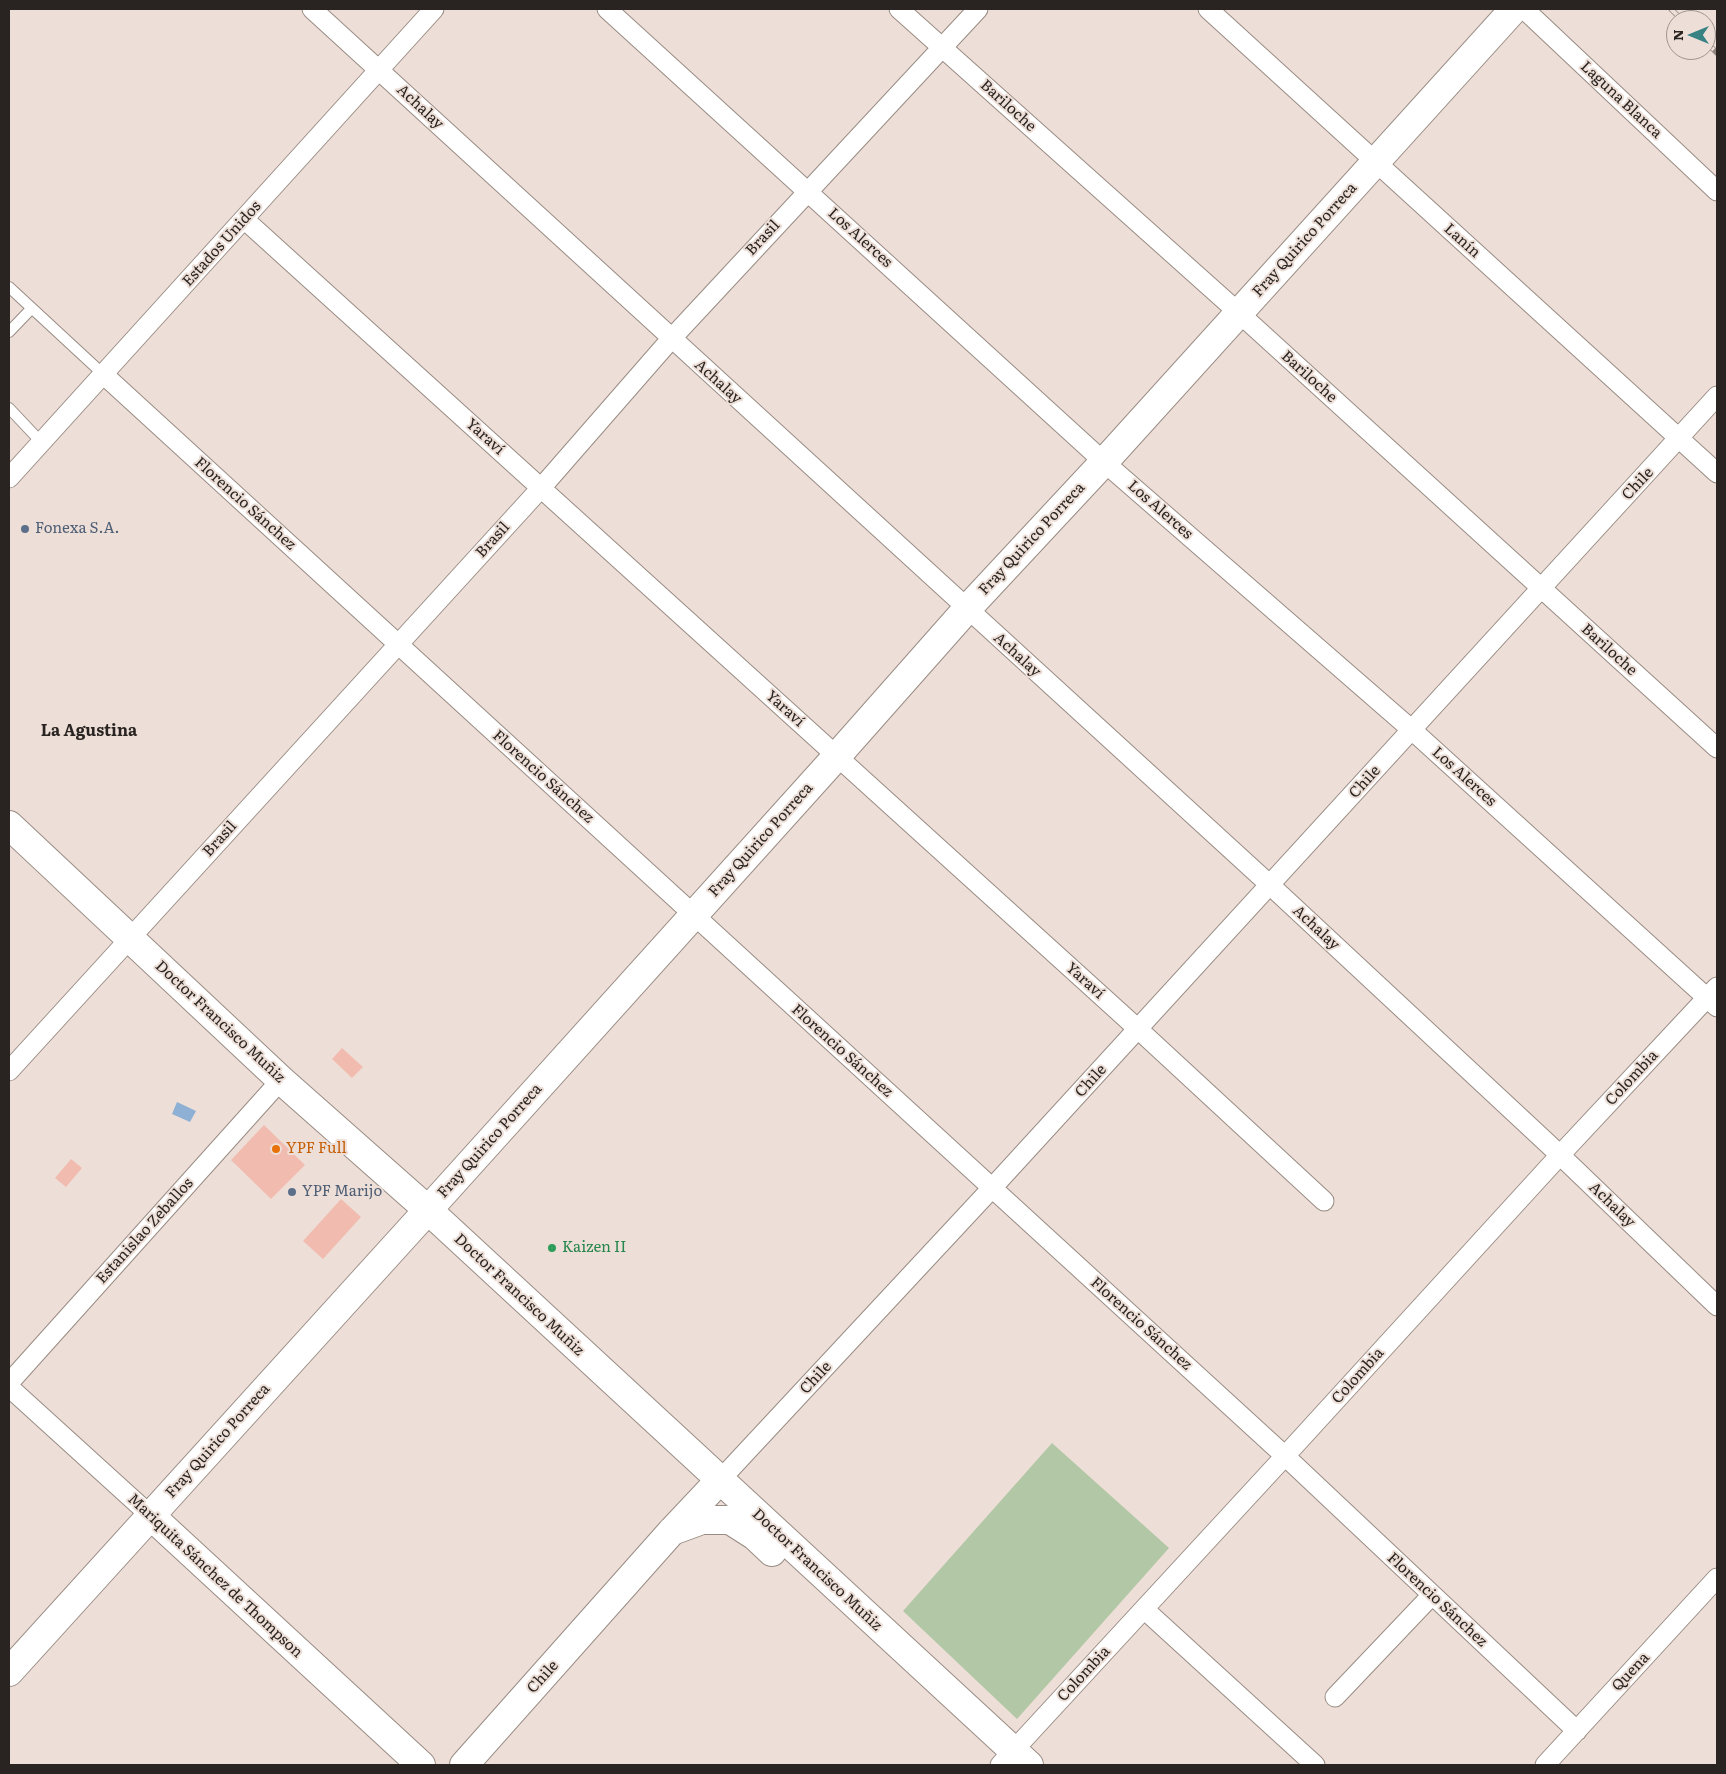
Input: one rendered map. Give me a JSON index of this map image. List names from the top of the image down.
{
  "streets": {
    "main road": [
      "Fray Quirico Porreca",
      "Chile",
      "Doctor Francisco Muñiz",
      "Mariquita Sánchez de Thompson"
    ],
    "street": [
      "Laguna Blanca",
      "Bariloche",
      "Achalay",
      "Brasil",
      "Los Alerces",
      "Lanín",
      "Estados Unidos",
      "Yaraví",
      "Florencio Sánchez",
      "Colombia",
      "Estanislao Zeballos",
      "Quena"
    ]
  },
  "crossings": [
    ["Bariloche", "Brasil"],
    ["Bariloche", "Fray Quirico Porreca"],
    ["Bariloche", "Chile"],
    ["Achalay", "Brasil"],
    ["Achalay", "Fray Quirico Porreca"],
    ["Achalay", "Estados Unidos"],
    ["Achalay", "Chile"],
    ["Achalay", "Colombia"],
    ["Brasil", "Los Alerces"],
    ["Brasil", "Yaraví"],
    ["Brasil", "Florencio Sánchez"],
    ["Brasil", "Doctor Francisco Muñiz"],
    ["Los Alerces", "Fray Quirico Porreca"],
    ["Los Alerces", "Chile"],
    ["Los Alerces", "Colombia"],
    ["Fray Quirico Porreca", "Lanín"],
    ["Fray Quirico Porreca", "Yaraví"],
    ["Fray Quirico Porreca", "Florencio Sánchez"],
    ["Fray Quirico Porreca", "Doctor Francisco Muñiz"],
    ["Fray Quirico Porreca", "Mariquita Sánchez de Thompson"],
    ["Lanín", "Chile"],
    ["Estados Unidos", "Yaraví"],
    ["Estados Unidos", "Florencio Sánchez"],
    ["Yaraví", "Chile"],
    ["Chile", "Florencio Sánchez"],
    ["Chile", "Doctor Francisco Muñiz"],
    ["Florencio Sánchez", "Colombia"],
    ["Florencio Sánchez", "Quena"],
    ["Doctor Francisco Muñiz", "Colombia"],
    ["Doctor Francisco Muñiz", "Estanislao Zeballos"]
  ],
  "districts": ["La Agustina"],
  "places": [
    "Fonexa S.A.",
    "YPF Full",
    "YPF Marijo",
    "Kaizen II"
  ],
  "north": "left"
}
